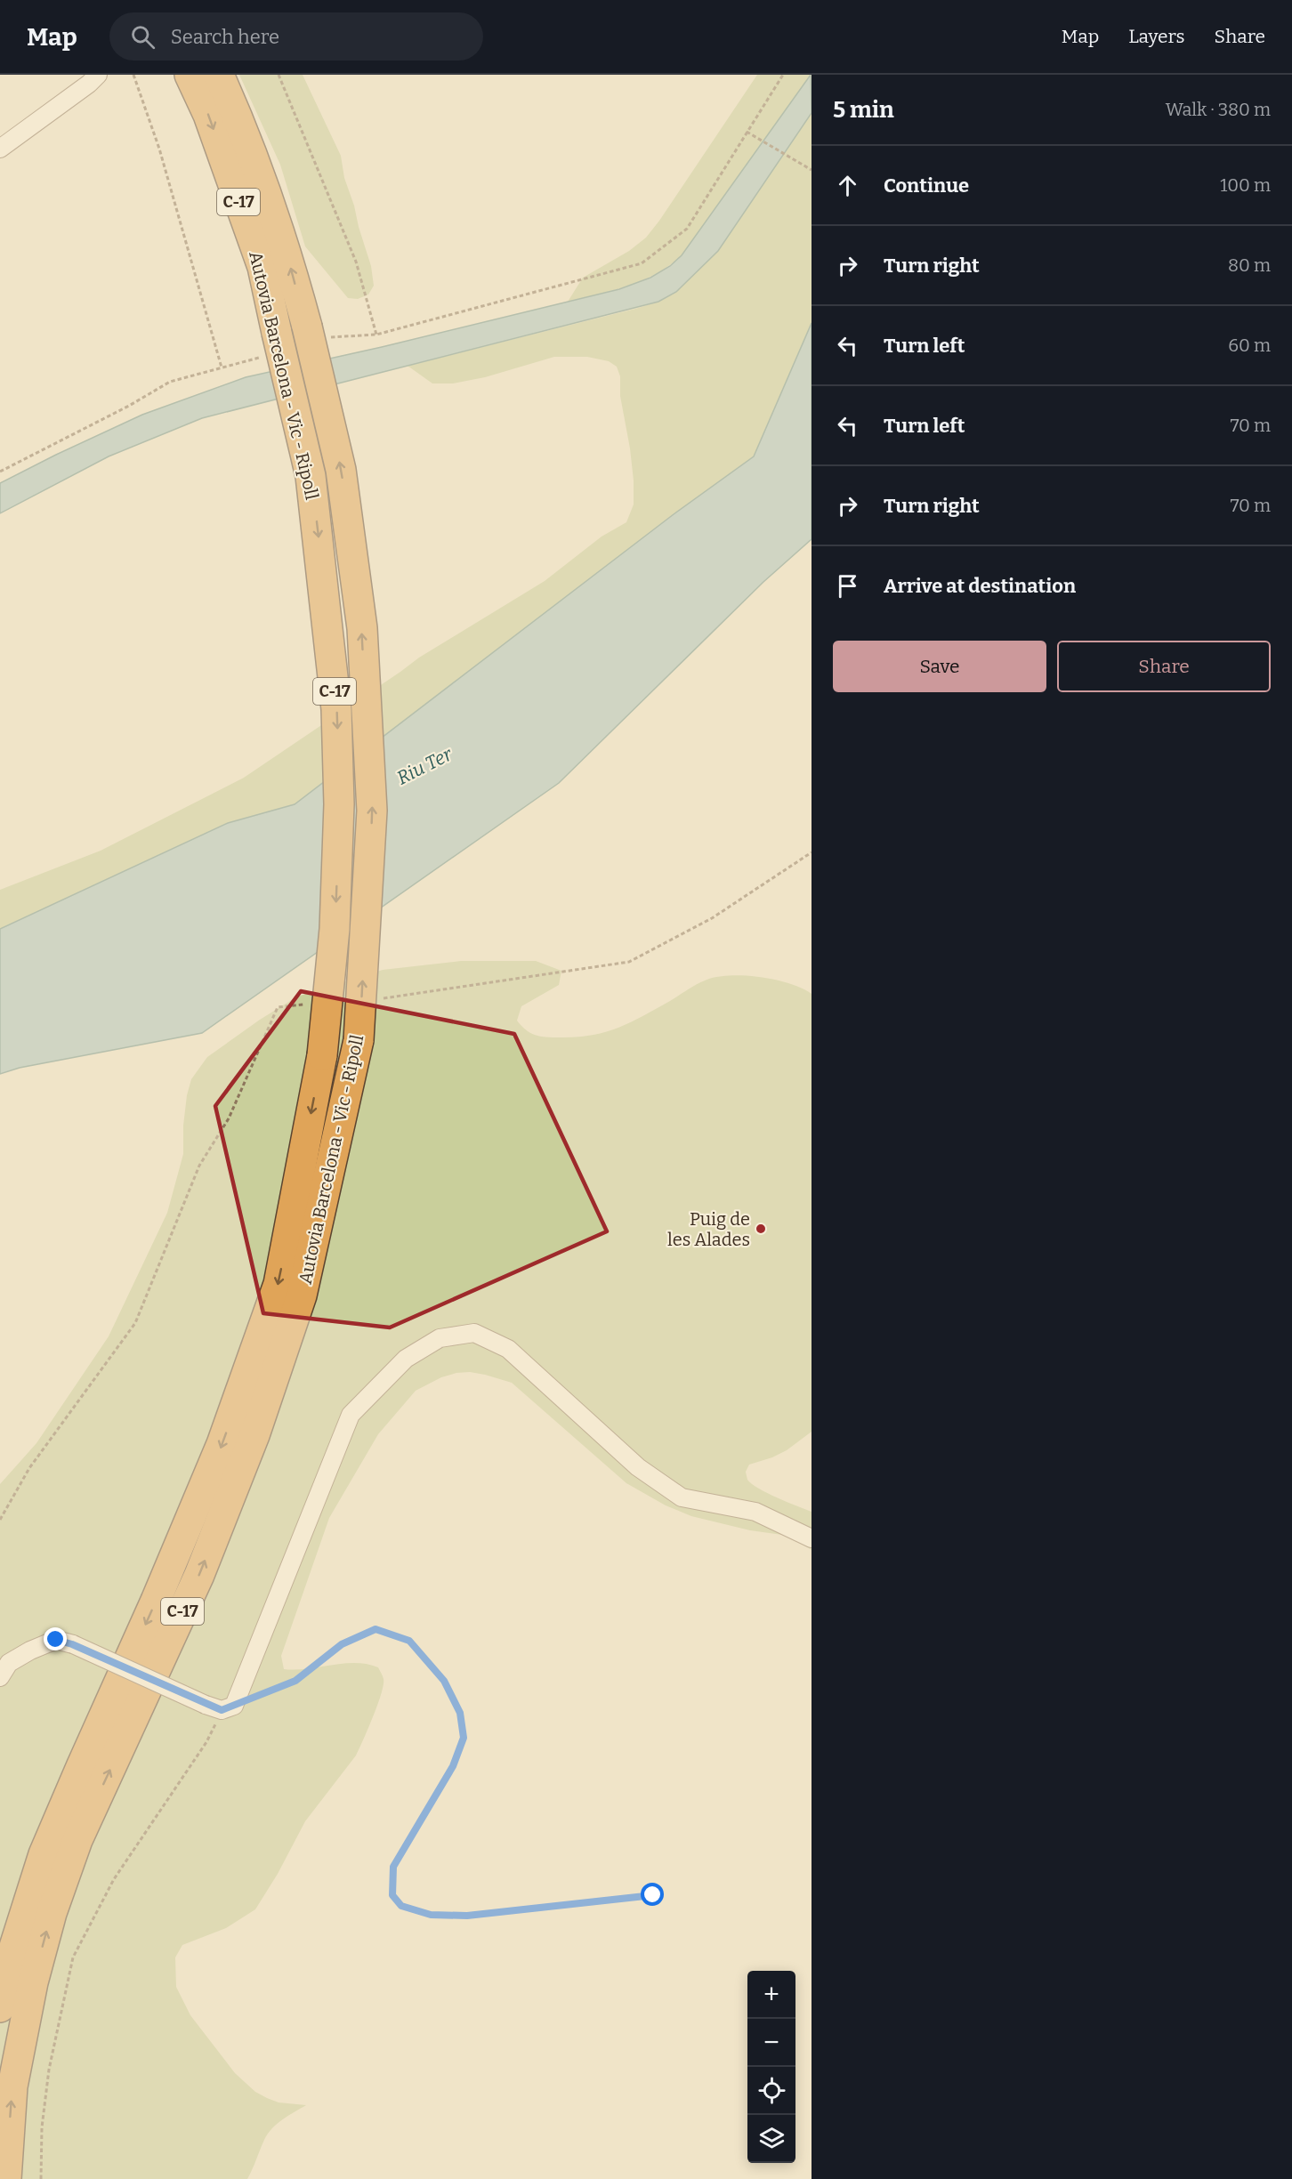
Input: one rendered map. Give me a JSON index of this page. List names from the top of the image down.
{
  "streets": {
    "highway": ["C-17", "Autovia Barcelona - Vic - Ripoll"]
  },
  "water": ["Riu Ter"],
  "places": ["Puig de les Alades"],
  "page": {
    "header": "Map",
    "search": "Search here",
    "nav": ["Map", "Layers", "Share"],
    "heading": ["5 min", "Walk · 380 m"],
    "list": [
      ["Continue", "100 m"],
      ["Turn right", "80 m"],
      ["Turn left", "60 m"],
      ["Turn left", "70 m"],
      ["Turn right", "70 m"],
      "Arrive at destination"
    ],
    "buttons": ["Save", "Share"],
    "map_buttons": ["+", "−"]
  }
}
